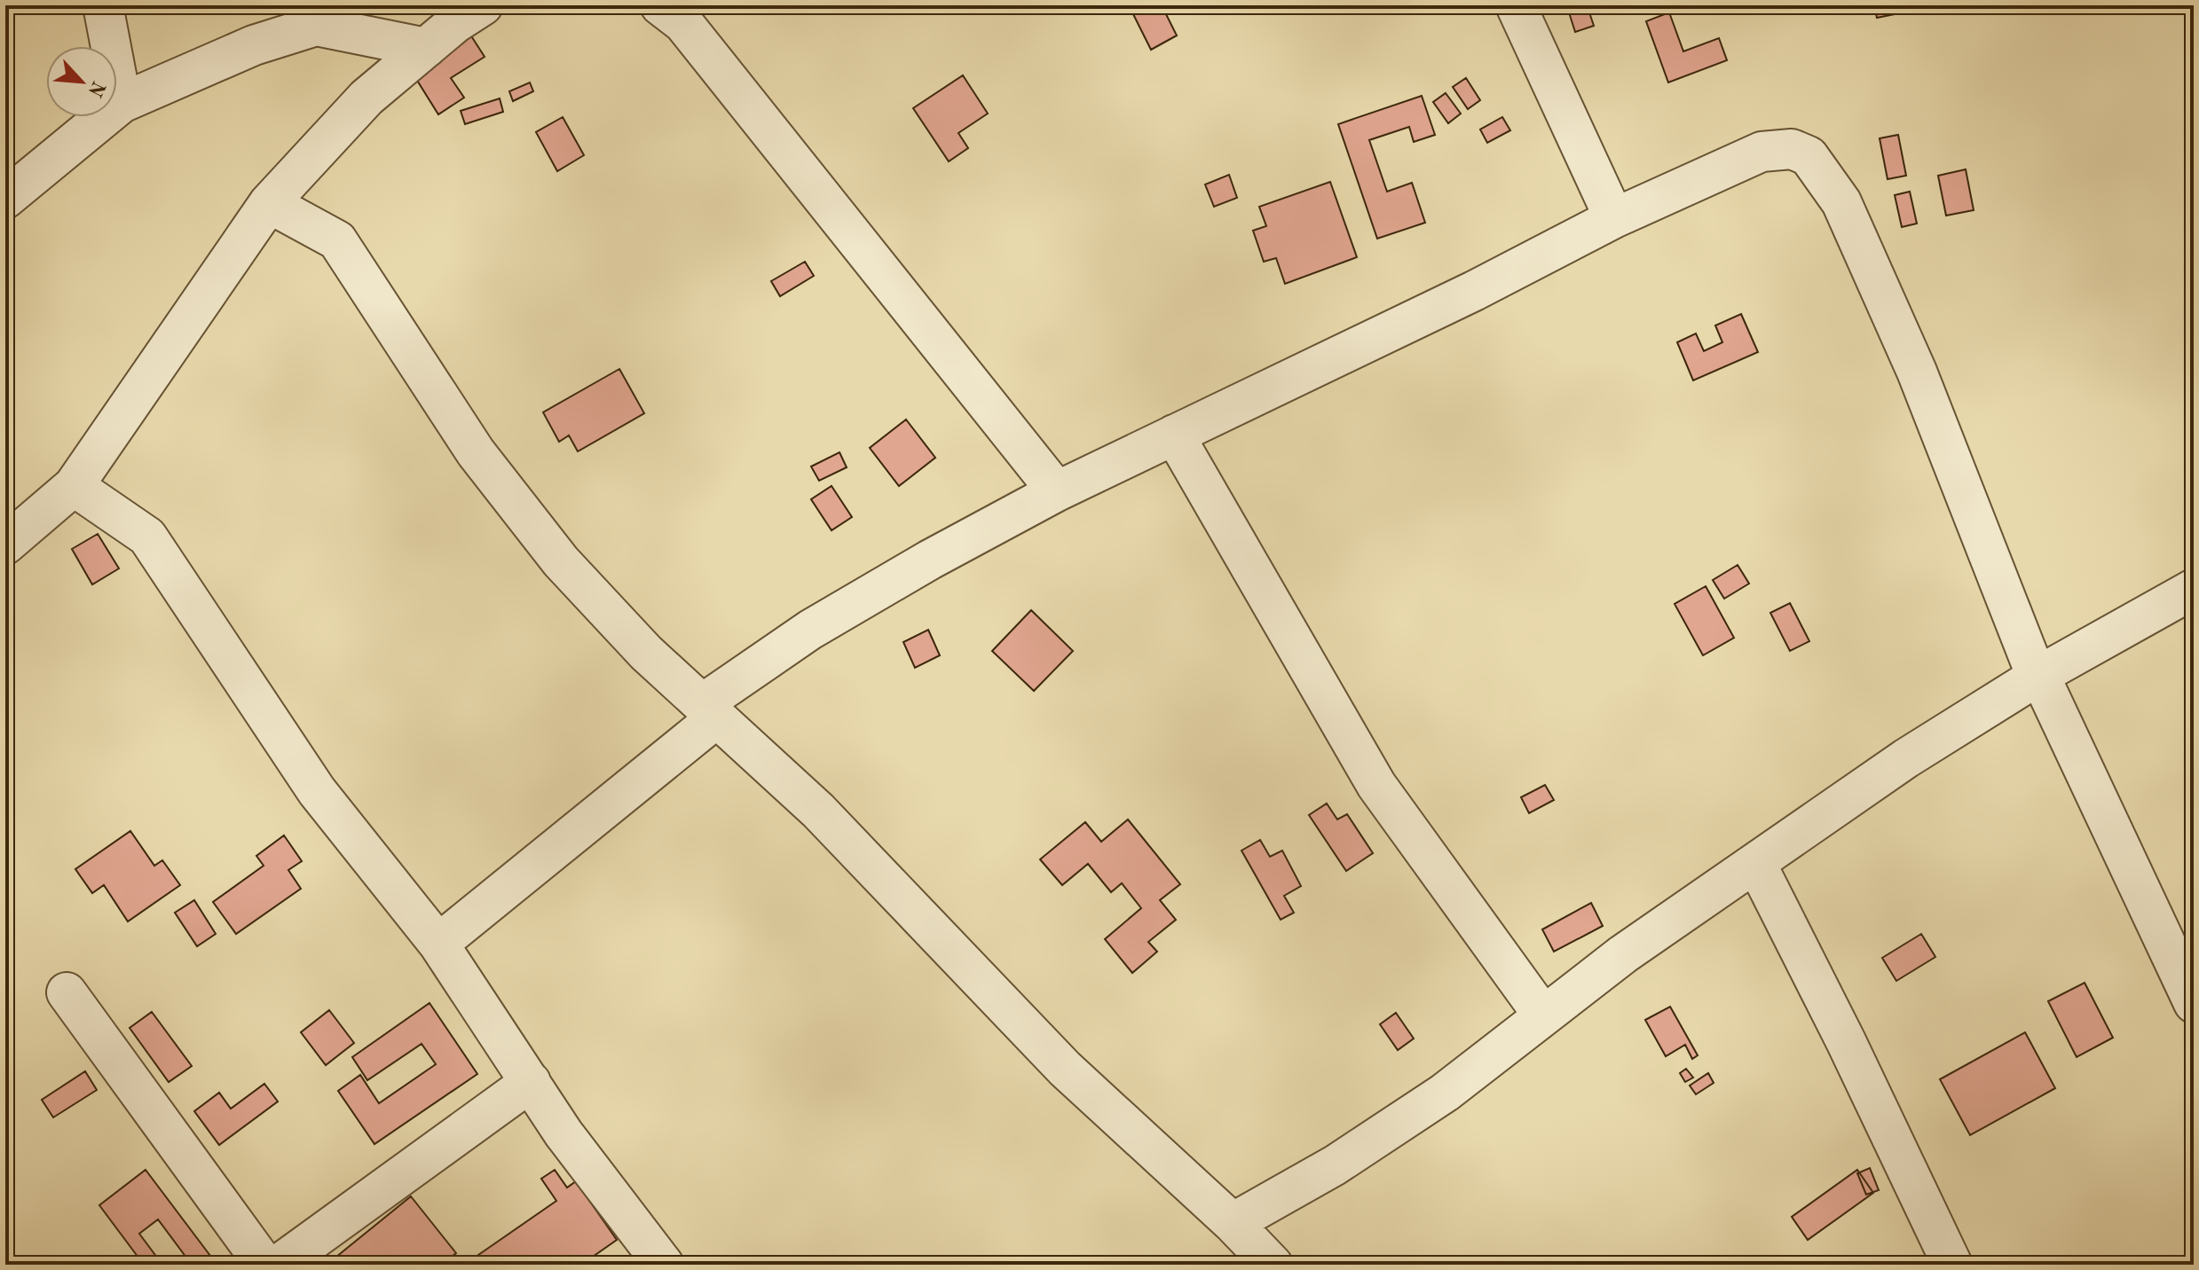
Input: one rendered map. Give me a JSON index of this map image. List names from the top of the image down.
{
  "north": "bottom right"
}
